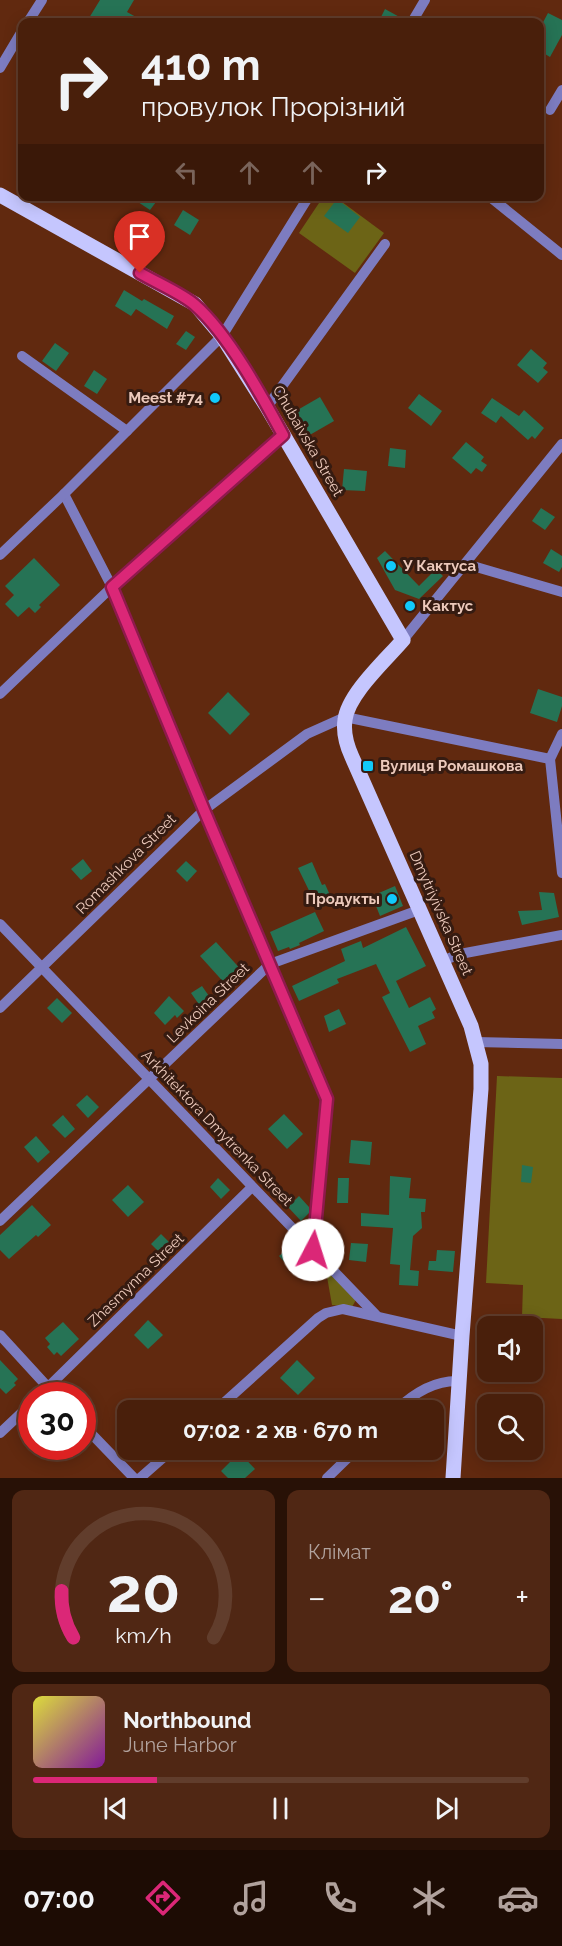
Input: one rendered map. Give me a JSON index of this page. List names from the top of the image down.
{
  "streets": {
    "main road": ["Chubaivska Street", "Dmytriyivska Street"],
    "street": [
      "Romashkova Street",
      "Levkoina Street",
      "Arkhitektora Dmytrenka Street",
      "Zhasmynna Street"
    ]
  },
  "crossings": [
    ["Romashkova Street", "Dmytriyivska Street"],
    ["Romashkova Street", "Arkhitektora Dmytrenka Street"],
    ["Dmytriyivska Street", "Levkoina Street"],
    ["Levkoina Street", "Arkhitektora Dmytrenka Street"],
    ["Arkhitektora Dmytrenka Street", "Zhasmynna Street"]
  ],
  "places": {
    "other": [
      "Meest #74",
      "У Кактуса",
      "Кактус",
      "Продукты"
    ],
    "transit": ["Вулиця Ромашкова"]
  },
  "page": {
    "turn": ["410 m", "провулок Прорізний"],
    "limit": "30",
    "trip": "07:02 · 2 хв · 670 m",
    "tile": "Клімат",
    "heat": ["−", "20°", "+"],
    "song": ["Northbound", "June Harbor"],
    "tabs": "07:00",
    "gauge": ["20", "km/h"]
  }
}
